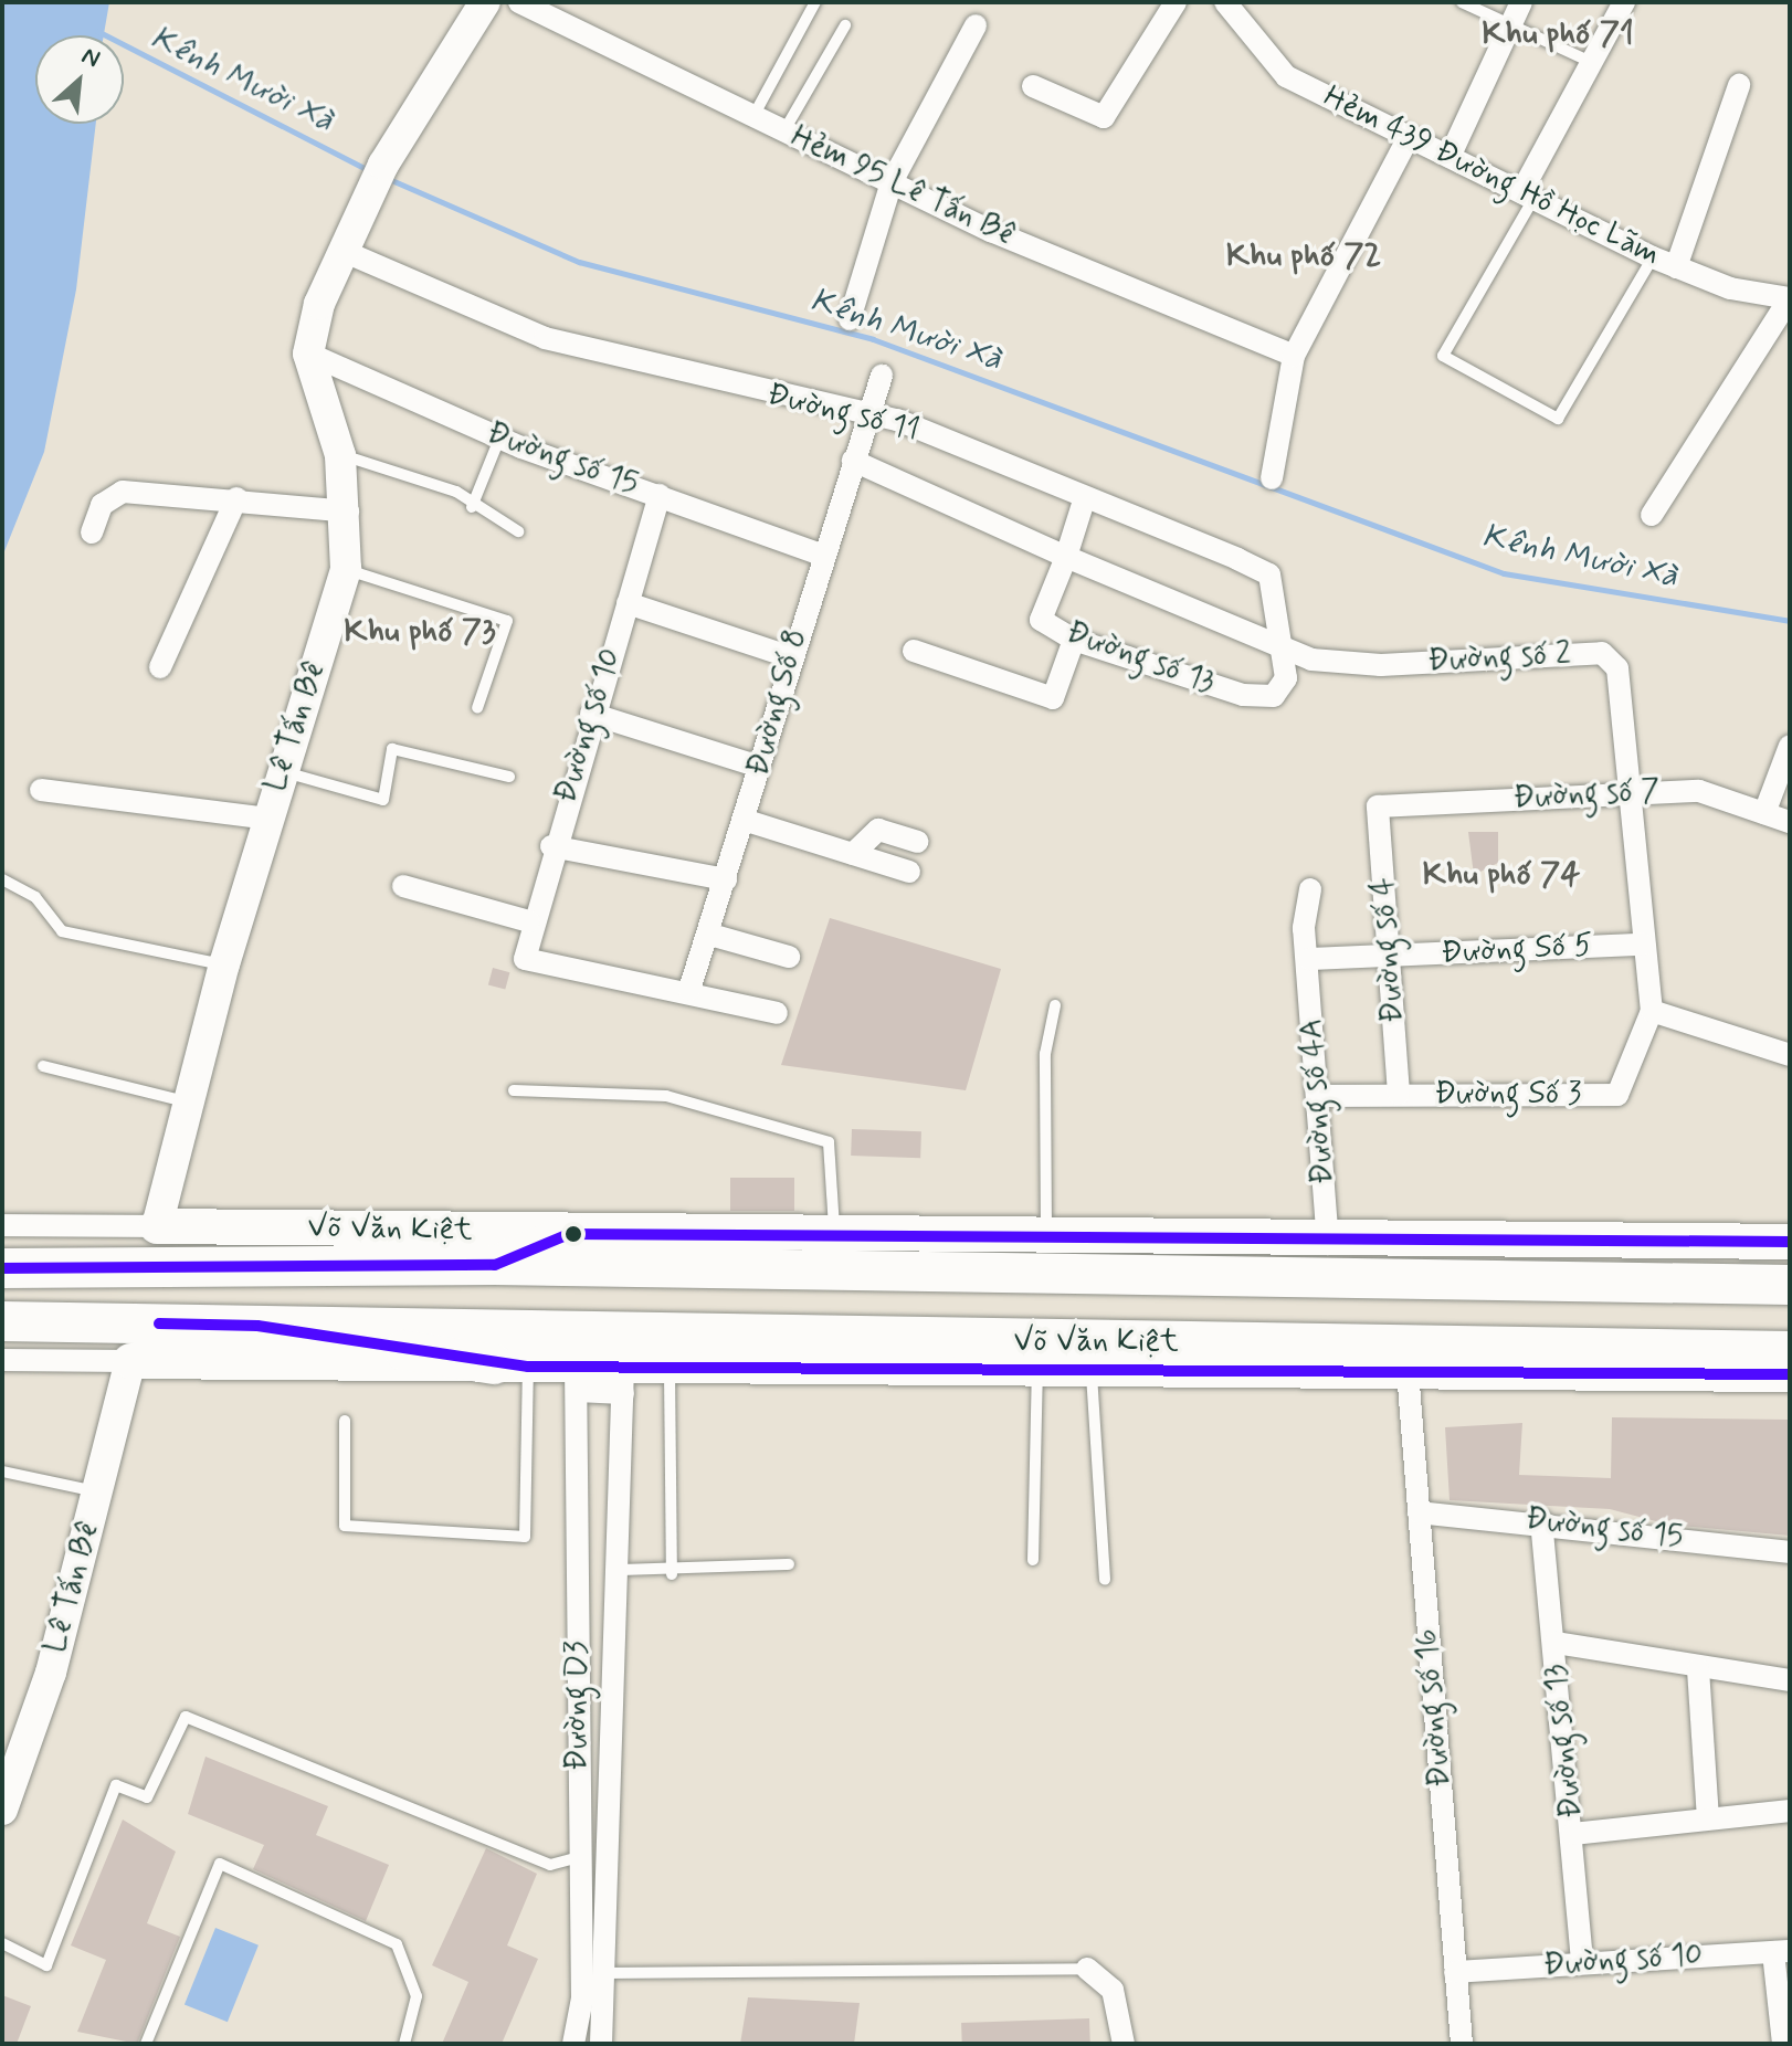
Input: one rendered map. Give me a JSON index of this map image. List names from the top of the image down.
{
  "streets": {
    "highway": ["Võ Văn Kiệt"],
    "street": [
      "Hẻm 439 Đường Hồ Học Lãm",
      "Hẻm 95 Lê Tấn Bê",
      "Đường số 11",
      "Đường số 15",
      "Đường số 13",
      "Đường số 2",
      "Đường Số 8",
      "Đường số 10",
      "Lê Tấn Bê",
      "Đường số 7",
      "Đường số 4",
      "Đường Số 5",
      "Đường Số 3",
      "Đường số 4A",
      "Đường D3",
      "Đường số 16"
    ]
  },
  "crossings": [
    ["Đường số 11", "Đường số 13"],
    ["Đường số 11", "Đường số 2"],
    ["Đường số 11", "Đường Số 8"],
    ["Đường số 15", "Đường số 13"],
    ["Đường số 15", "Đường Số 8"],
    ["Đường số 15", "Đường số 10"],
    ["Đường số 15", "Lê Tấn Bê"],
    ["Đường số 15", "Đường số 16"],
    ["Đường số 13", "Đường số 2"],
    ["Đường số 13", "Đường số 10"],
    ["Đường số 2", "Đường số 7"],
    ["Đường số 2", "Đường Số 5"],
    ["Đường số 2", "Đường Số 3"],
    ["Đường Số 8", "Đường số 10"],
    ["Đường số 10", "Đường số 16"],
    ["Lê Tấn Bê", "Võ Văn Kiệt"],
    ["Đường số 7", "Đường số 4"],
    ["Đường số 4", "Đường Số 5"],
    ["Đường số 4", "Đường Số 3"],
    ["Đường Số 5", "Đường số 4A"],
    ["Đường Số 3", "Đường số 4A"],
    ["Đường số 4A", "Võ Văn Kiệt"],
    ["Võ Văn Kiệt", "Đường D3"],
    ["Võ Văn Kiệt", "Đường số 16"]
  ],
  "districts": [
    "Khu phố 71",
    "Khu phố 72",
    "Khu phố 73",
    "Khu phố 74"
  ],
  "water": ["Kênh Mười Xà"],
  "north": "top right"
}
